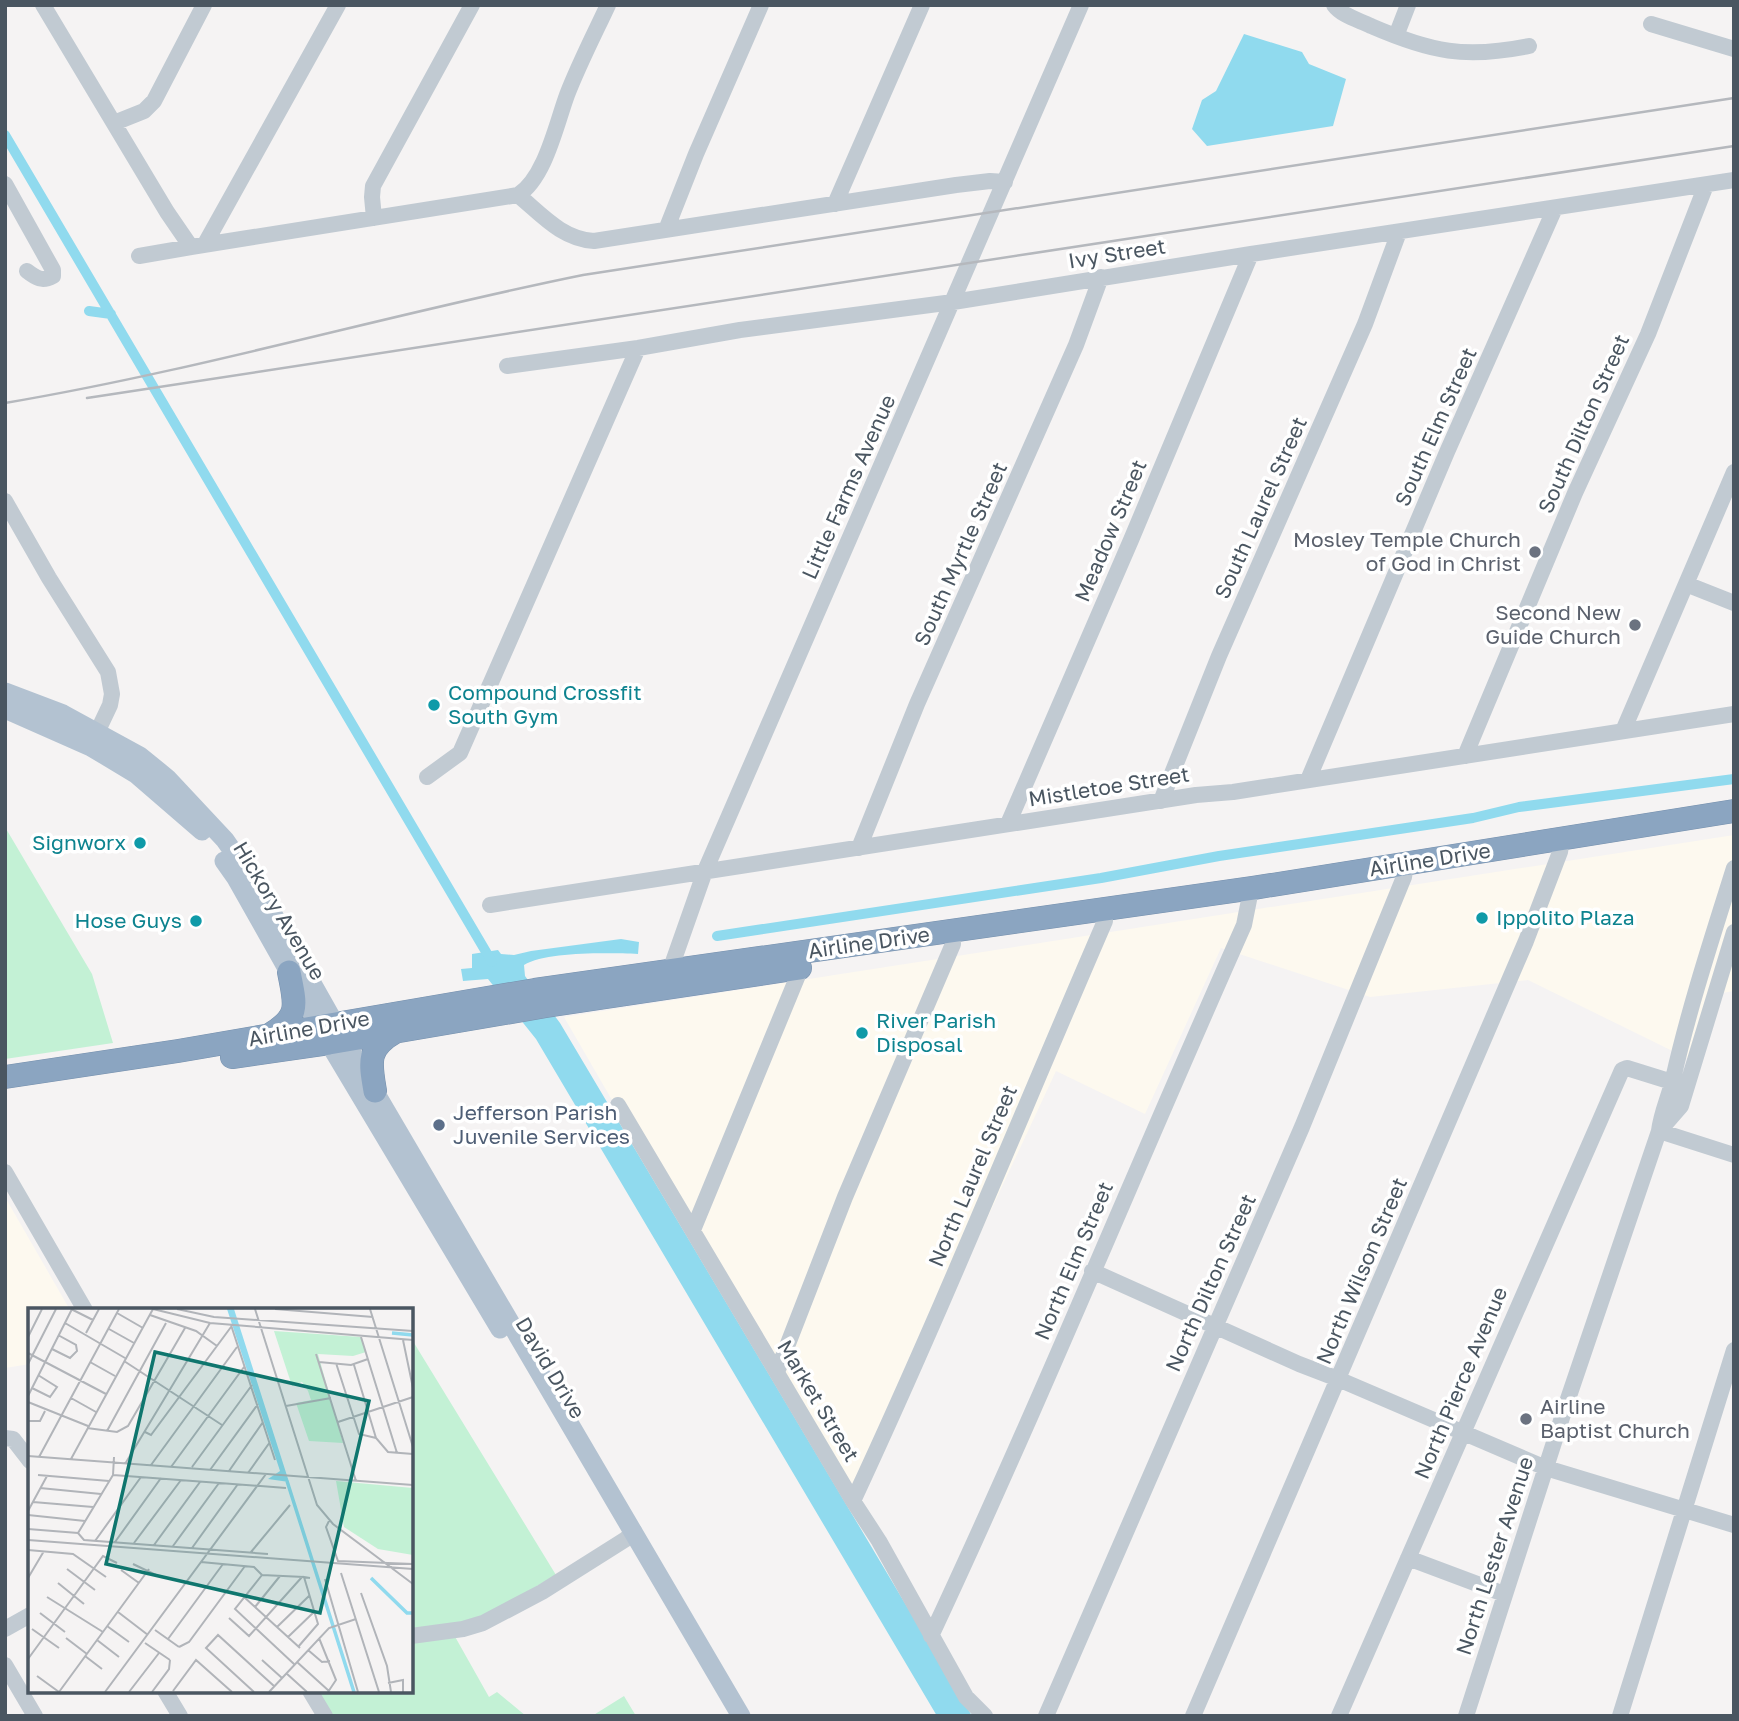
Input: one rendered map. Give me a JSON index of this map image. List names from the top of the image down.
{
  "streets": {
    "highway": ["Airline Drive"],
    "main road": ["Hickory Avenue", "David Drive"],
    "street": [
      "Ivy Street",
      "South Dilton Street",
      "South Elm Street",
      "Little Farms Avenue",
      "South Laurel Street",
      "Meadow Street",
      "South Myrtle Street",
      "Mistletoe Street",
      "North Laurel Street",
      "North Elm Street",
      "North Wilson Street",
      "North Dilton Street",
      "North Pierce Avenue",
      "Market Street",
      "North Lester Avenue"
    ]
  },
  "crossings": [
    ["Ivy Street", "South Dilton Street"],
    ["Ivy Street", "South Elm Street"],
    ["Ivy Street", "Little Farms Avenue"],
    ["Ivy Street", "South Laurel Street"],
    ["Ivy Street", "Meadow Street"],
    ["Ivy Street", "South Myrtle Street"],
    ["South Dilton Street", "Mistletoe Street"],
    ["South Elm Street", "Mistletoe Street"],
    ["Little Farms Avenue", "Mistletoe Street"],
    ["Little Farms Avenue", "Airline Drive"],
    ["South Laurel Street", "Mistletoe Street"],
    ["Meadow Street", "Mistletoe Street"],
    ["South Myrtle Street", "Mistletoe Street"],
    ["Airline Drive", "Hickory Avenue"],
    ["Airline Drive", "North Laurel Street"],
    ["Airline Drive", "North Elm Street"],
    ["Airline Drive", "North Wilson Street"],
    ["Airline Drive", "North Dilton Street"],
    ["Airline Drive", "David Drive"],
    ["Hickory Avenue", "David Drive"],
    ["North Laurel Street", "Market Street"],
    ["North Elm Street", "Market Street"],
    ["North Pierce Avenue", "North Lester Avenue"]
  ],
  "places": [
    "Mosley Temple Church of God in Christ",
    "Second New Guide Church",
    "Compound Crossfit South Gym",
    "Signworx",
    "Ippolito Plaza",
    "Hose Guys",
    "River Parish Disposal",
    "Jefferson Parish Juvenile Services",
    "Airline Baptist Church"
  ]
}
